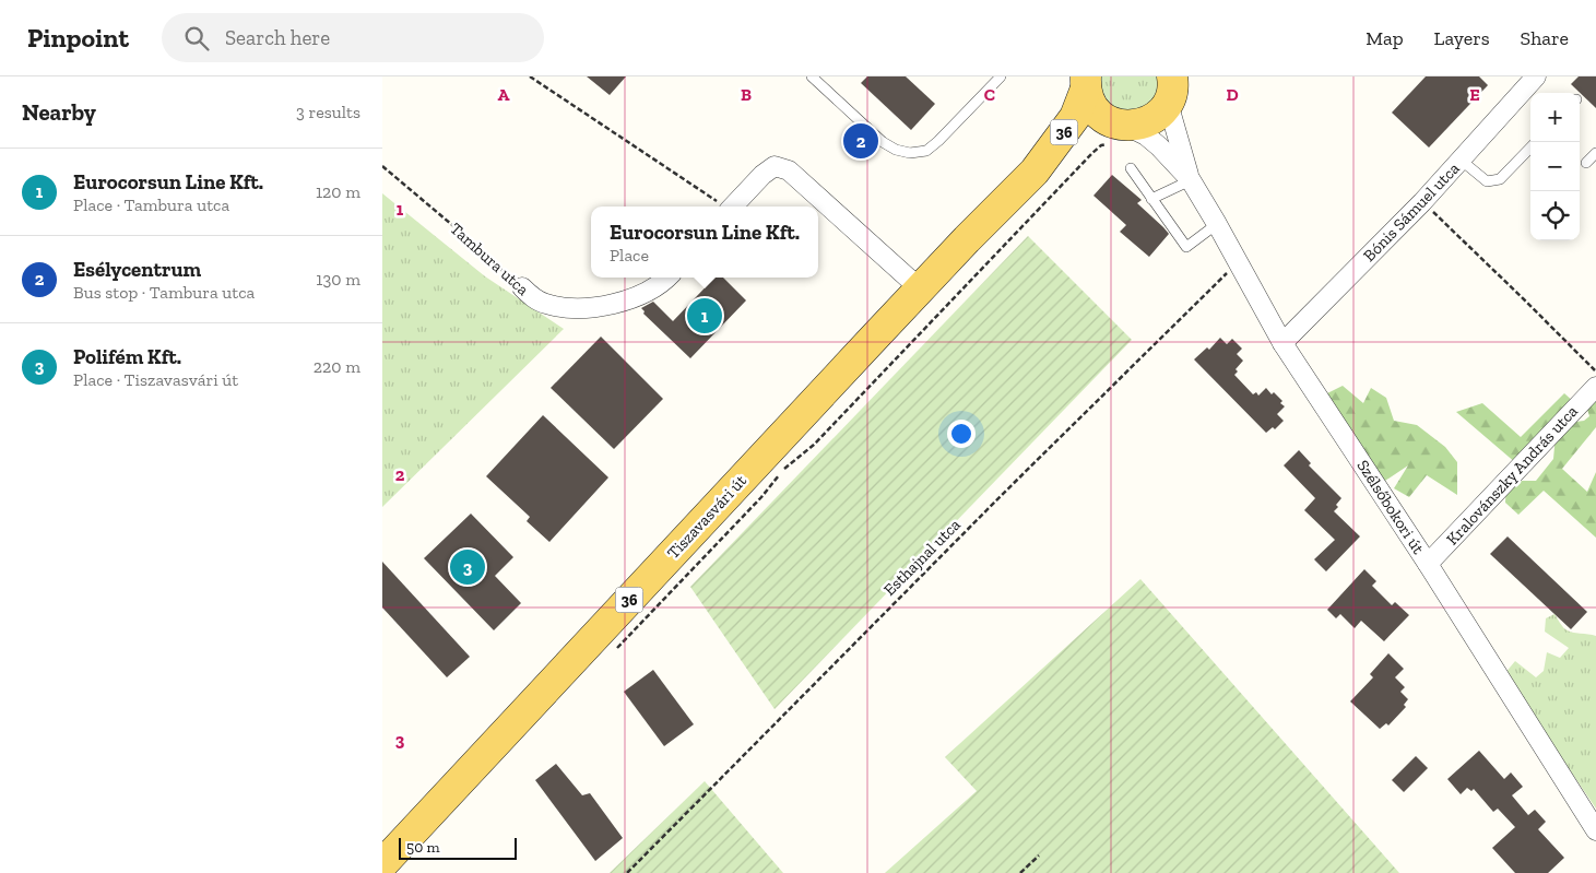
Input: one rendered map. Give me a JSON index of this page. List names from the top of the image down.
{
  "streets": {
    "main road": ["36", "Tiszavasvári út"],
    "street": [
      "Bónis Sámuel utca",
      "Tambura utca",
      "Kralovánszky András utca",
      "Szélsőbokori út"
    ],
    "path": ["Esthajnal utca"]
  },
  "crossings": [
    ["36", "Tiszavasvári út"],
    ["Bónis Sámuel utca", "Szélsőbokori út"],
    ["Kralovánszky András utca", "Szélsőbokori út"],
    ["Szélsőbokori út", "Esthajnal utca"]
  ],
  "scale_bar": "50 m",
  "page": {
    "header": "Pinpoint",
    "search": "Search here",
    "nav": ["Map", "Layers", "Share"],
    "heading": ["Nearby", "3 results"],
    "map_buttons": ["+", "−"],
    "pins": ["2", "1", "3"],
    "list": [
      {
        "mark": "1",
        "name": "Eurocorsun Line Kft.",
        "note": "Place · Tambura utca",
        "value": "120 m"
      },
      {
        "mark": "2",
        "name": "Esélycentrum",
        "note": "Bus stop · Tambura utca",
        "value": "130 m"
      },
      {
        "mark": "3",
        "name": "Polifém Kft.",
        "note": "Place · Tiszavasvári út",
        "value": "220 m"
      }
    ],
    "popup": ["Eurocorsun Line Kft.", "Place"],
    "scale": "50 m"
  },
  "grid": {
    "columns": [
      "A",
      "B",
      "C",
      "D",
      "E"
    ],
    "rows": ["1", "2", "3"]
  }
}
